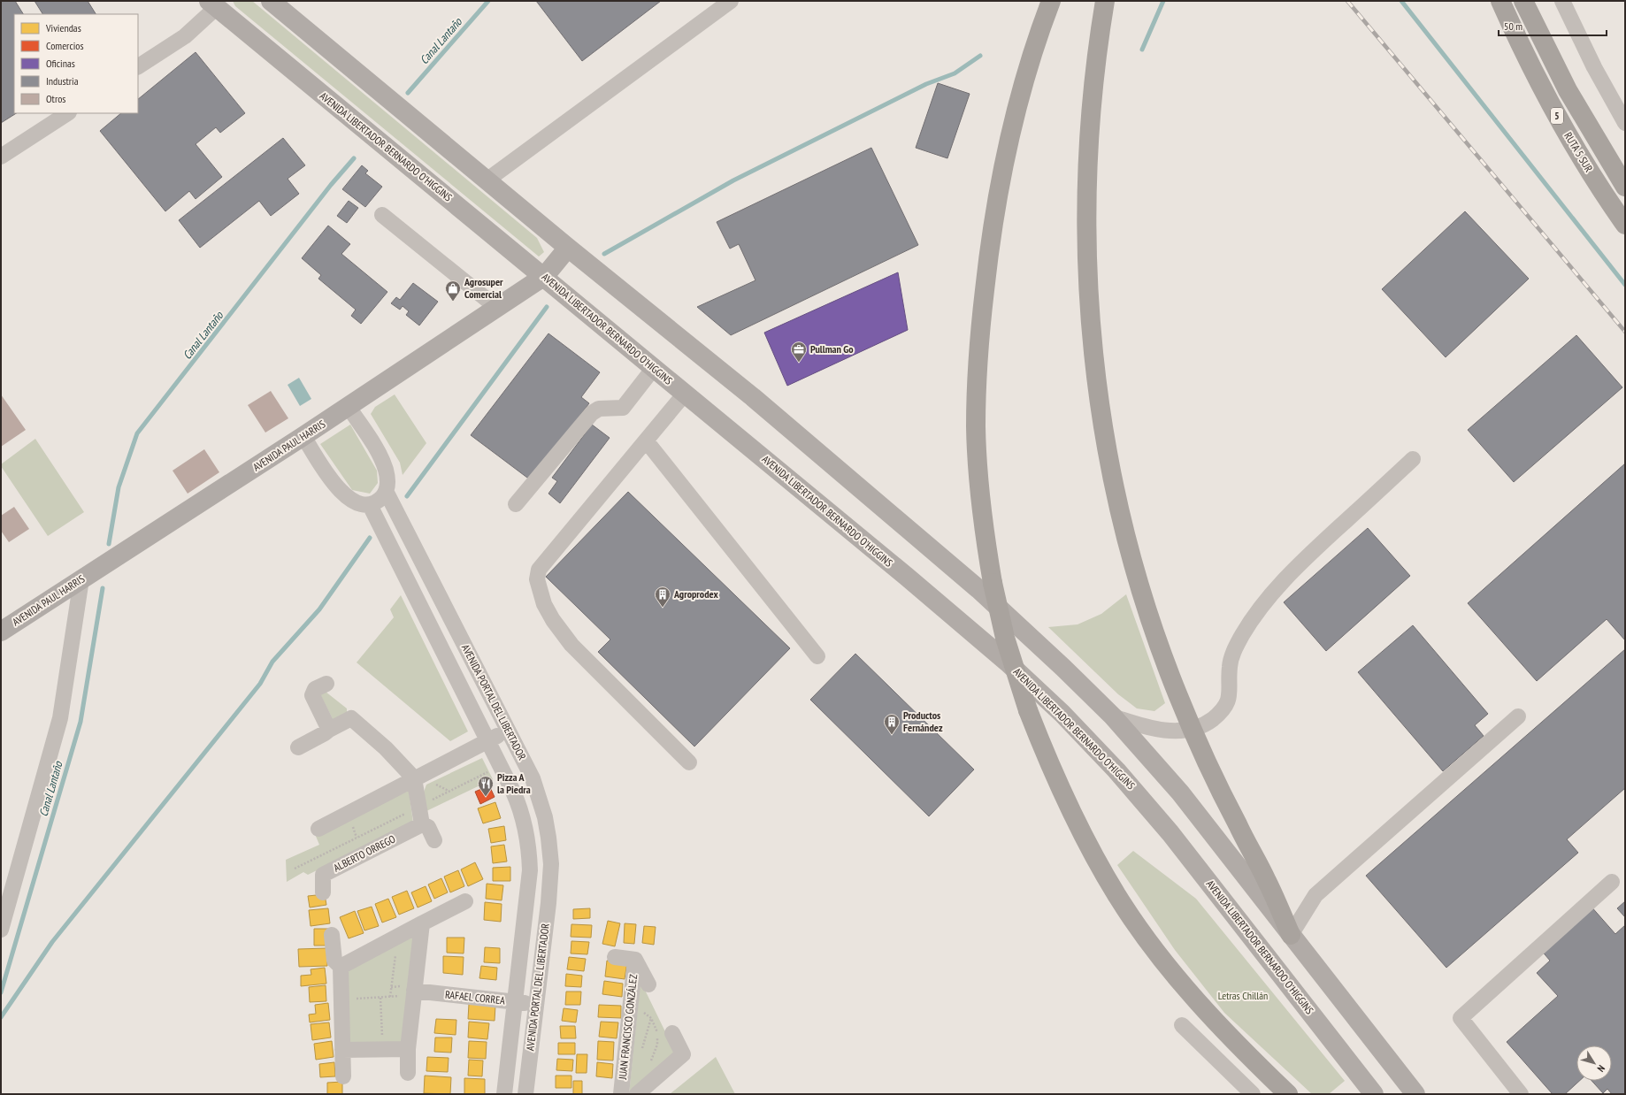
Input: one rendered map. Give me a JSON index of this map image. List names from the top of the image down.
{
  "streets": {
    "highway": ["5", "RUTA 5 SUR"],
    "main road": ["AVENIDA LIBERTADOR BERNARDO O'HIGGINS", "AVENIDA PAUL HARRIS"],
    "street": [
      "AVENIDA PORTAL DEL LIBERTADOR",
      "ALBERTO ORREGO",
      "RAFAEL CORREA",
      "JUAN FRANCISCO GONZÁLEZ"
    ]
  },
  "crossings": [
    ["AVENIDA LIBERTADOR BERNARDO O'HIGGINS", "AVENIDA PAUL HARRIS"],
    ["AVENIDA PAUL HARRIS", "AVENIDA PORTAL DEL LIBERTADOR"],
    ["AVENIDA PORTAL DEL LIBERTADOR", "RAFAEL CORREA"]
  ],
  "water": ["Canal Lantaño"],
  "parks": ["Letras Chillán"],
  "places": {
    "shop": ["Agrosuper Comercial"],
    "office": ["Pullman Go"],
    "building": ["Agroprodex", "Productos Fernández"],
    "restaurant": ["Pizza A la Piedra"]
  },
  "legend": [
    "Viviendas",
    "Comercios",
    "Oficinas",
    "Industria",
    "Otros"
  ],
  "scale_bar": "50 m",
  "north": "bottom right"
}
